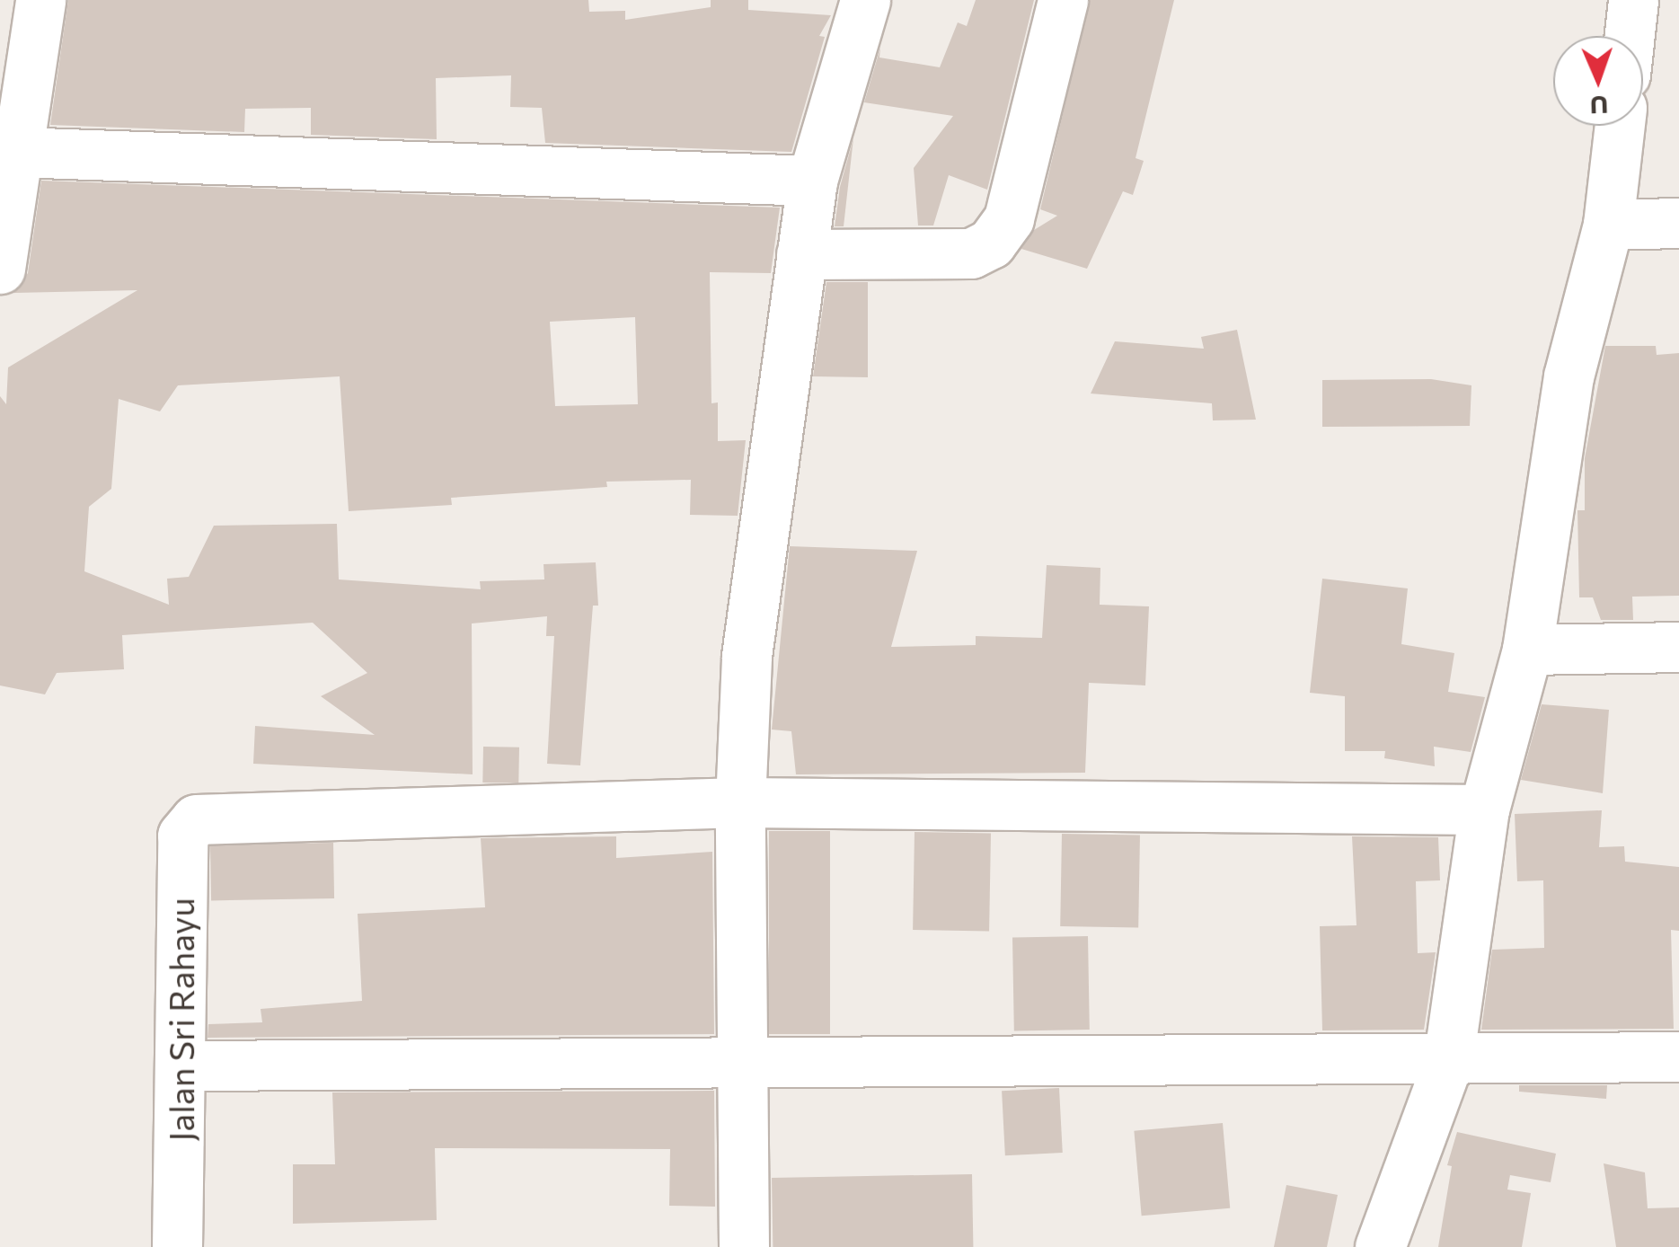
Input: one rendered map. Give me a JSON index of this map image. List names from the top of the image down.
{
  "streets": {
    "street": ["Jalan Sri Rahayu"]
  },
  "north": "bottom"
}
